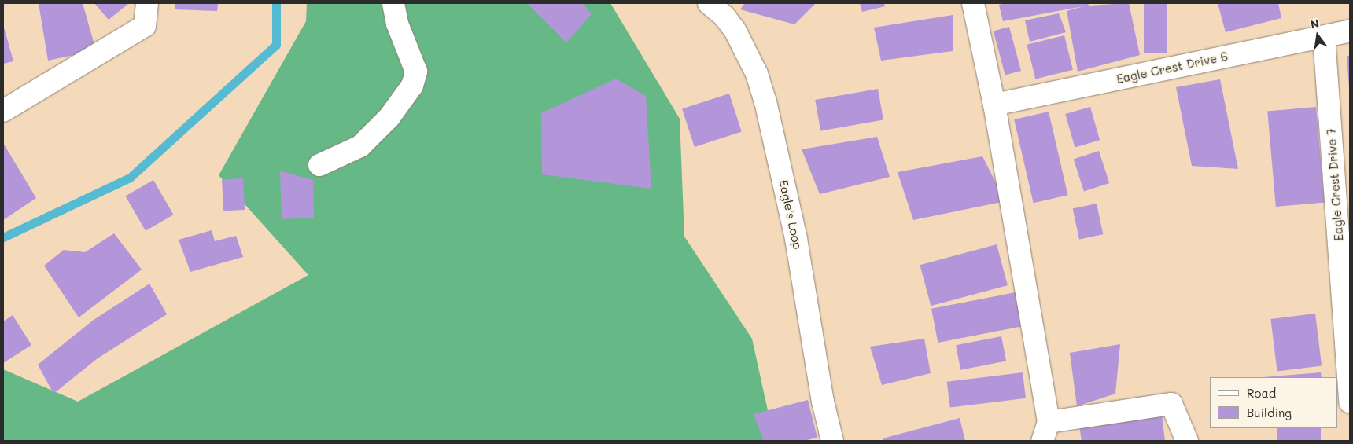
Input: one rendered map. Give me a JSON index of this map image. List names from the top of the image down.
{
  "streets": {
    "street": ["Eagle Crest Drive 6", "Eagle Crest Drive 7", "Eagle's Loop"]
  },
  "crossings": [
    ["Eagle Crest Drive 6", "Eagle Crest Drive 7"]
  ],
  "legend": ["Road", "Building"],
  "north": "top"
}
